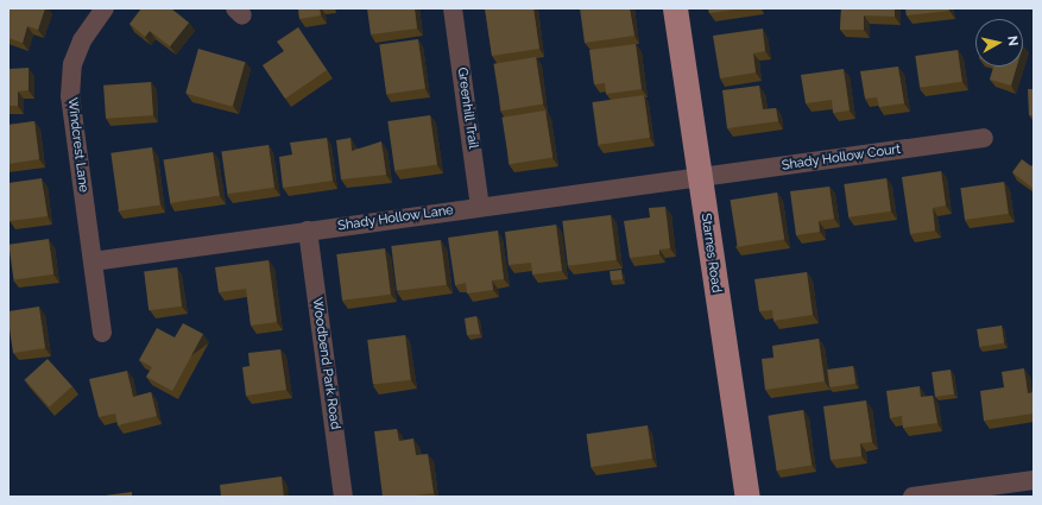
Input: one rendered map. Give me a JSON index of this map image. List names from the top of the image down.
{
  "streets": {
    "main road": ["Starnes Road"],
    "street": [
      "Greenhill Trail",
      "Windcrest Lane",
      "Shady Hollow Court",
      "Shady Hollow Lane",
      "Woodbend Park Road"
    ]
  },
  "crossings": [
    ["Greenhill Trail", "Shady Hollow Lane"],
    ["Windcrest Lane", "Shady Hollow Lane"],
    ["Shady Hollow Court", "Shady Hollow Lane"],
    ["Shady Hollow Court", "Starnes Road"],
    ["Shady Hollow Lane", "Starnes Road"],
    ["Shady Hollow Lane", "Woodbend Park Road"]
  ],
  "north": "right"
}
